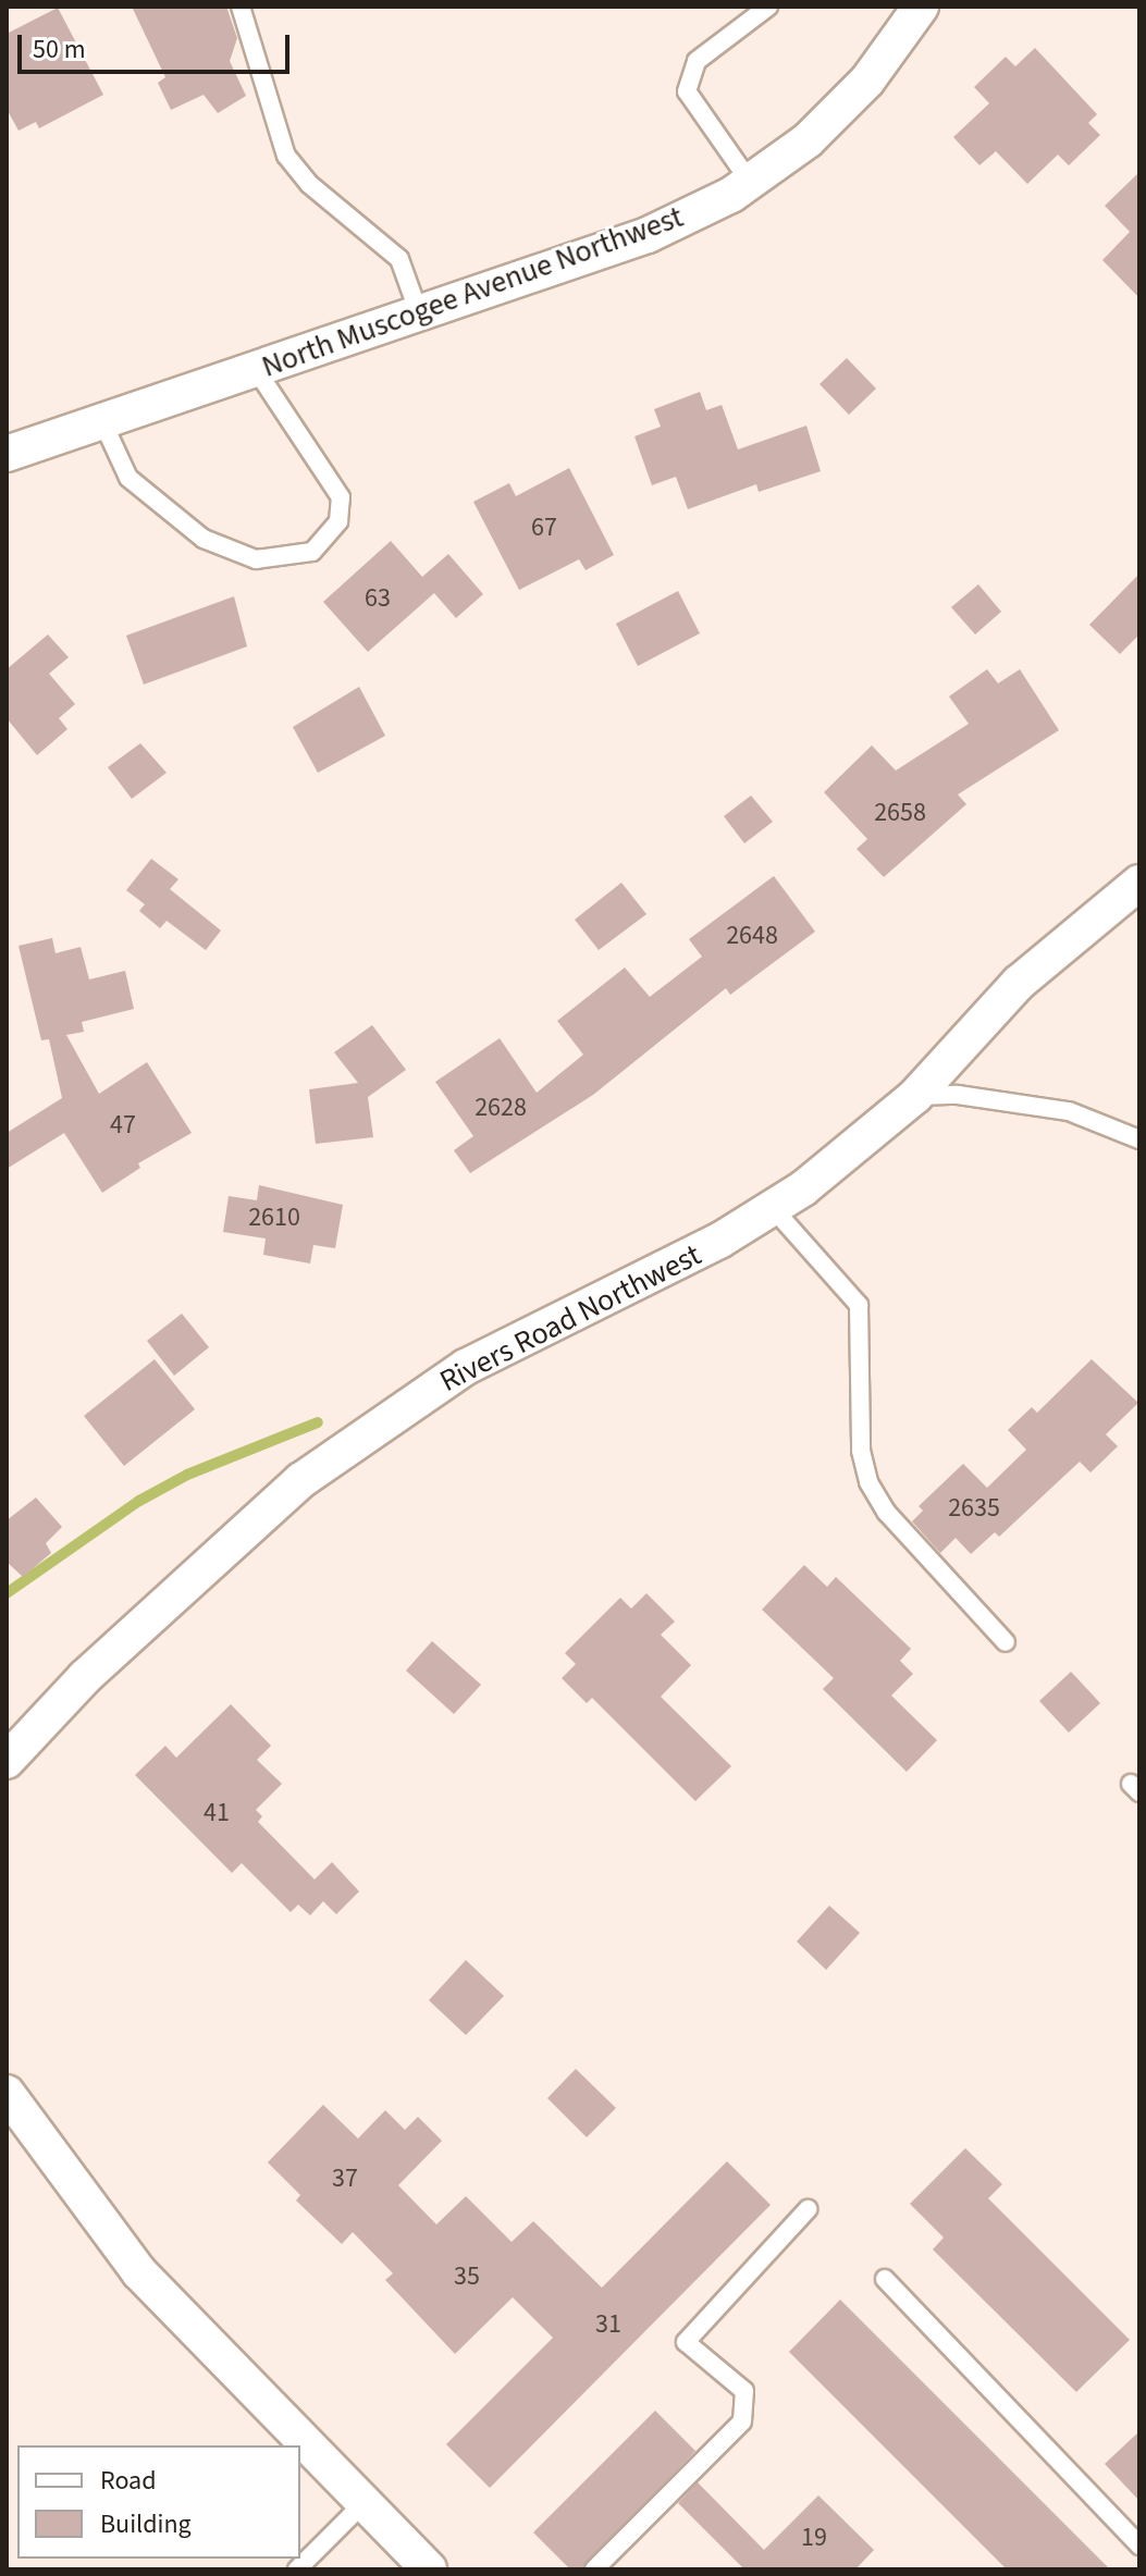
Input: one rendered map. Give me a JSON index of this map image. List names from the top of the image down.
{
  "streets": {
    "street": ["North Muscogee Avenue Northwest", "Rivers Road Northwest"]
  },
  "house_numbers": [
    "67",
    "63",
    "2658",
    "2648",
    "2628",
    "47",
    "2610",
    "2635",
    "41",
    "37",
    "35",
    "31",
    "19"
  ],
  "legend": ["Road", "Building"],
  "scale_bar": "50 m"
}
